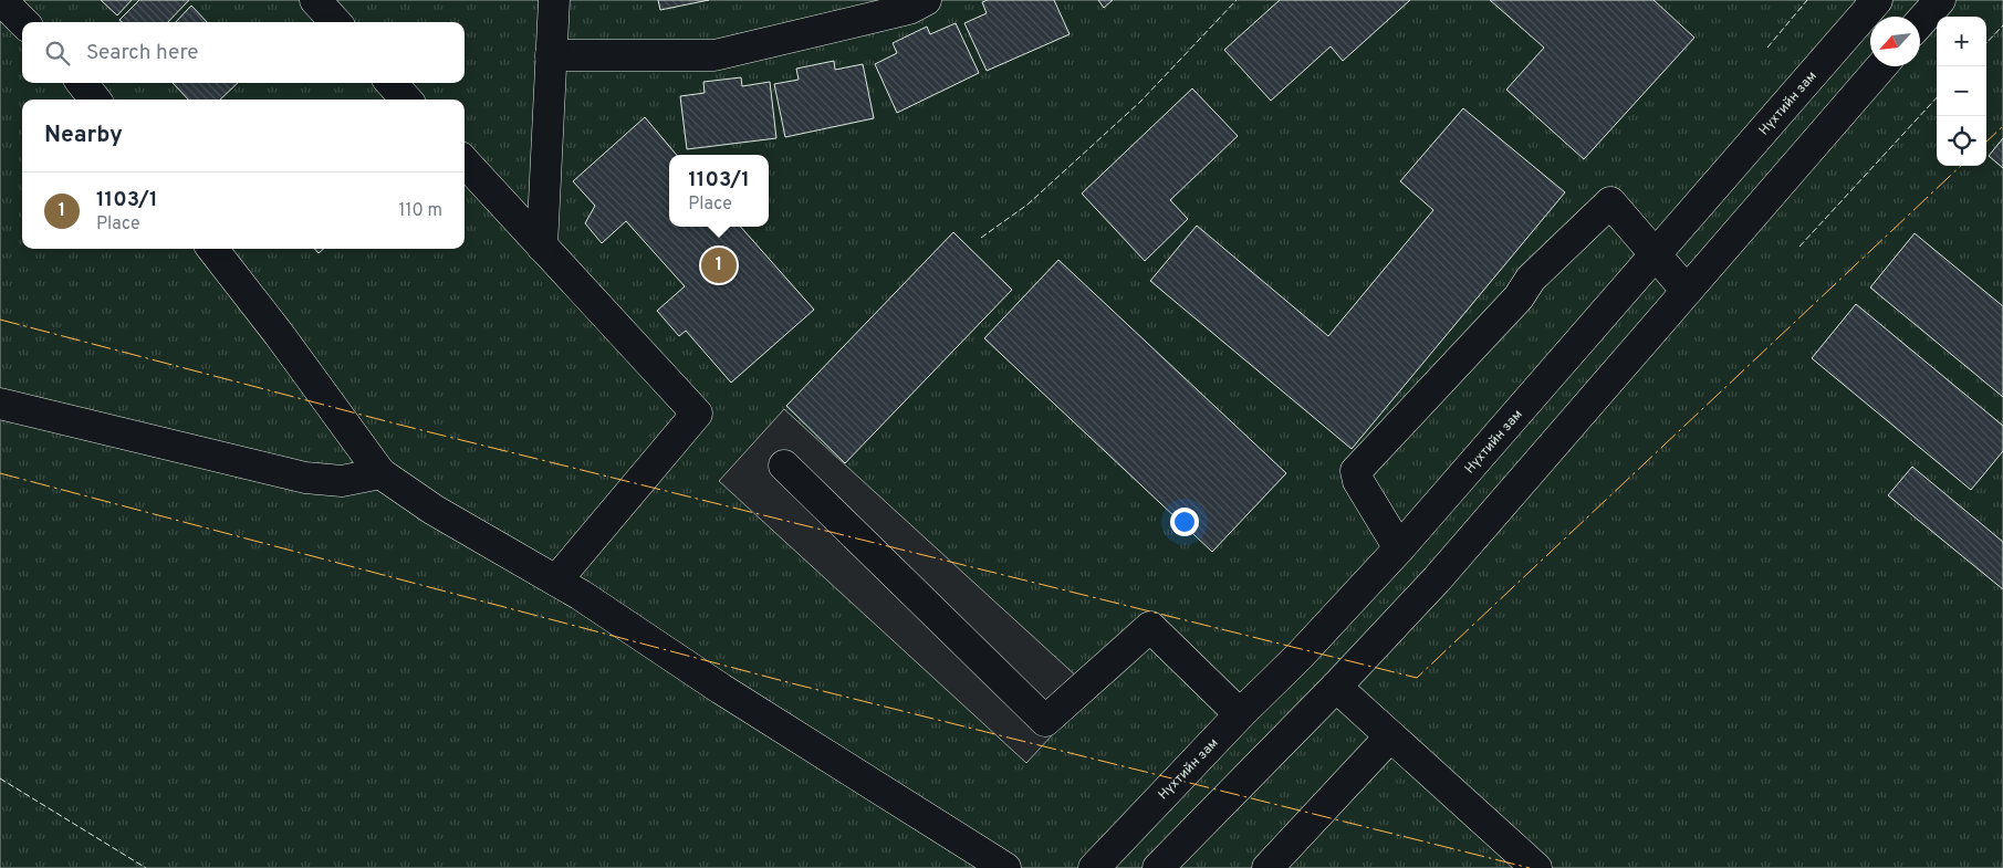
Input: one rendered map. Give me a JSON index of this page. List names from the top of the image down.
{
  "streets": {
    "street": ["Нүхтийн зам"]
  },
  "north": "bottom left",
  "page": {
    "map_buttons": ["+", "−"],
    "search": "Search here",
    "heading": "Nearby",
    "popup": ["1103/1", "Place"],
    "list": [
      {
        "mark": "1",
        "name": "1103/1",
        "note": "Place",
        "value": "110 m"
      }
    ],
    "pins": "1"
  }
}
